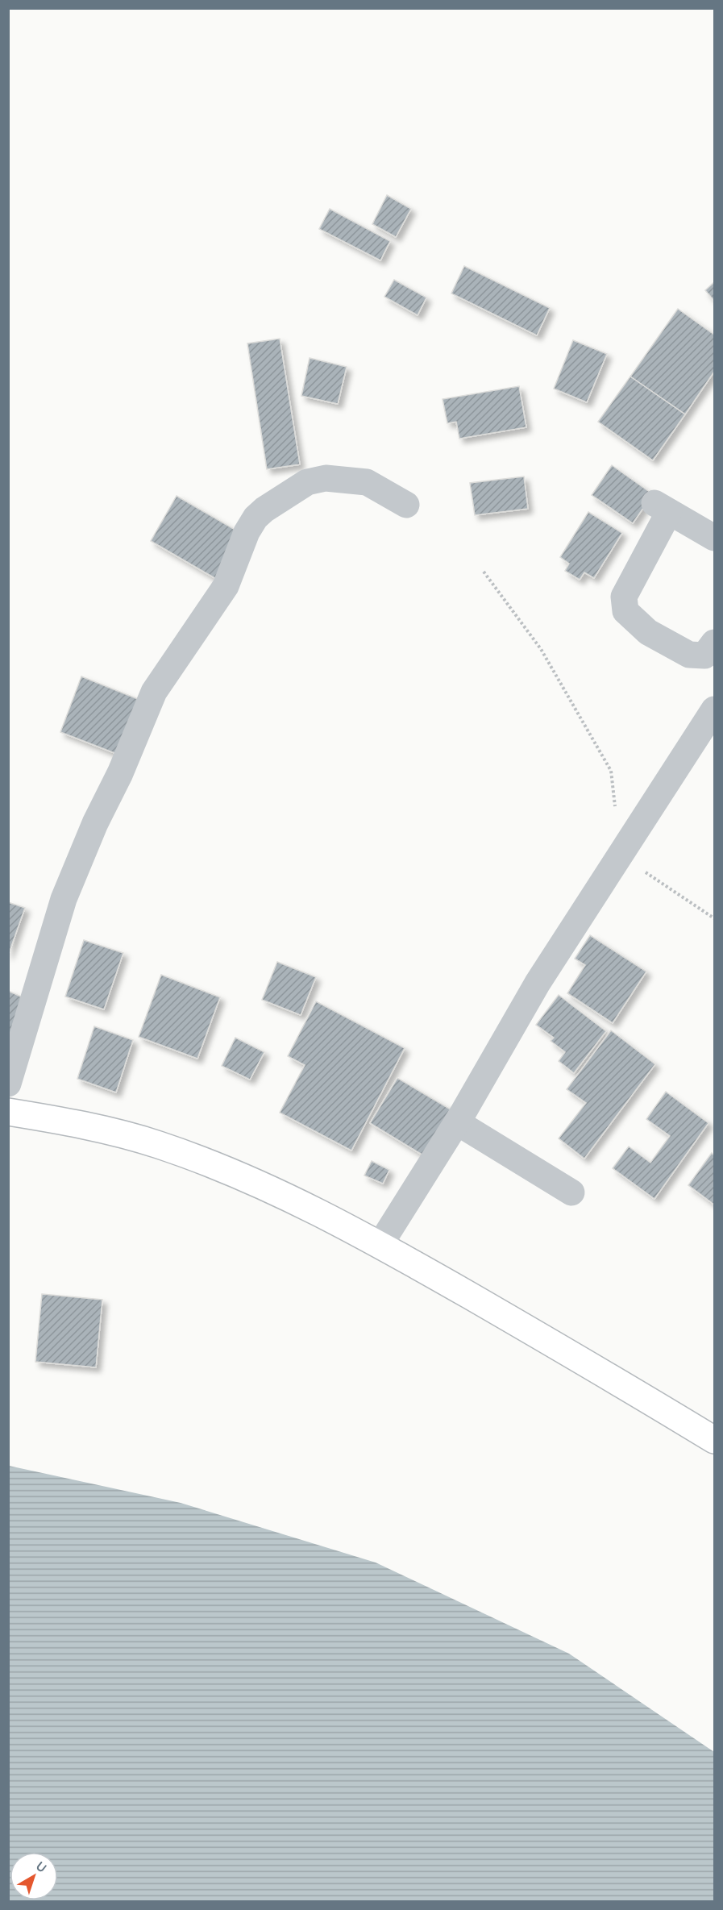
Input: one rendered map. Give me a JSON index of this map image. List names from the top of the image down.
{
  "north": "top right"
}
